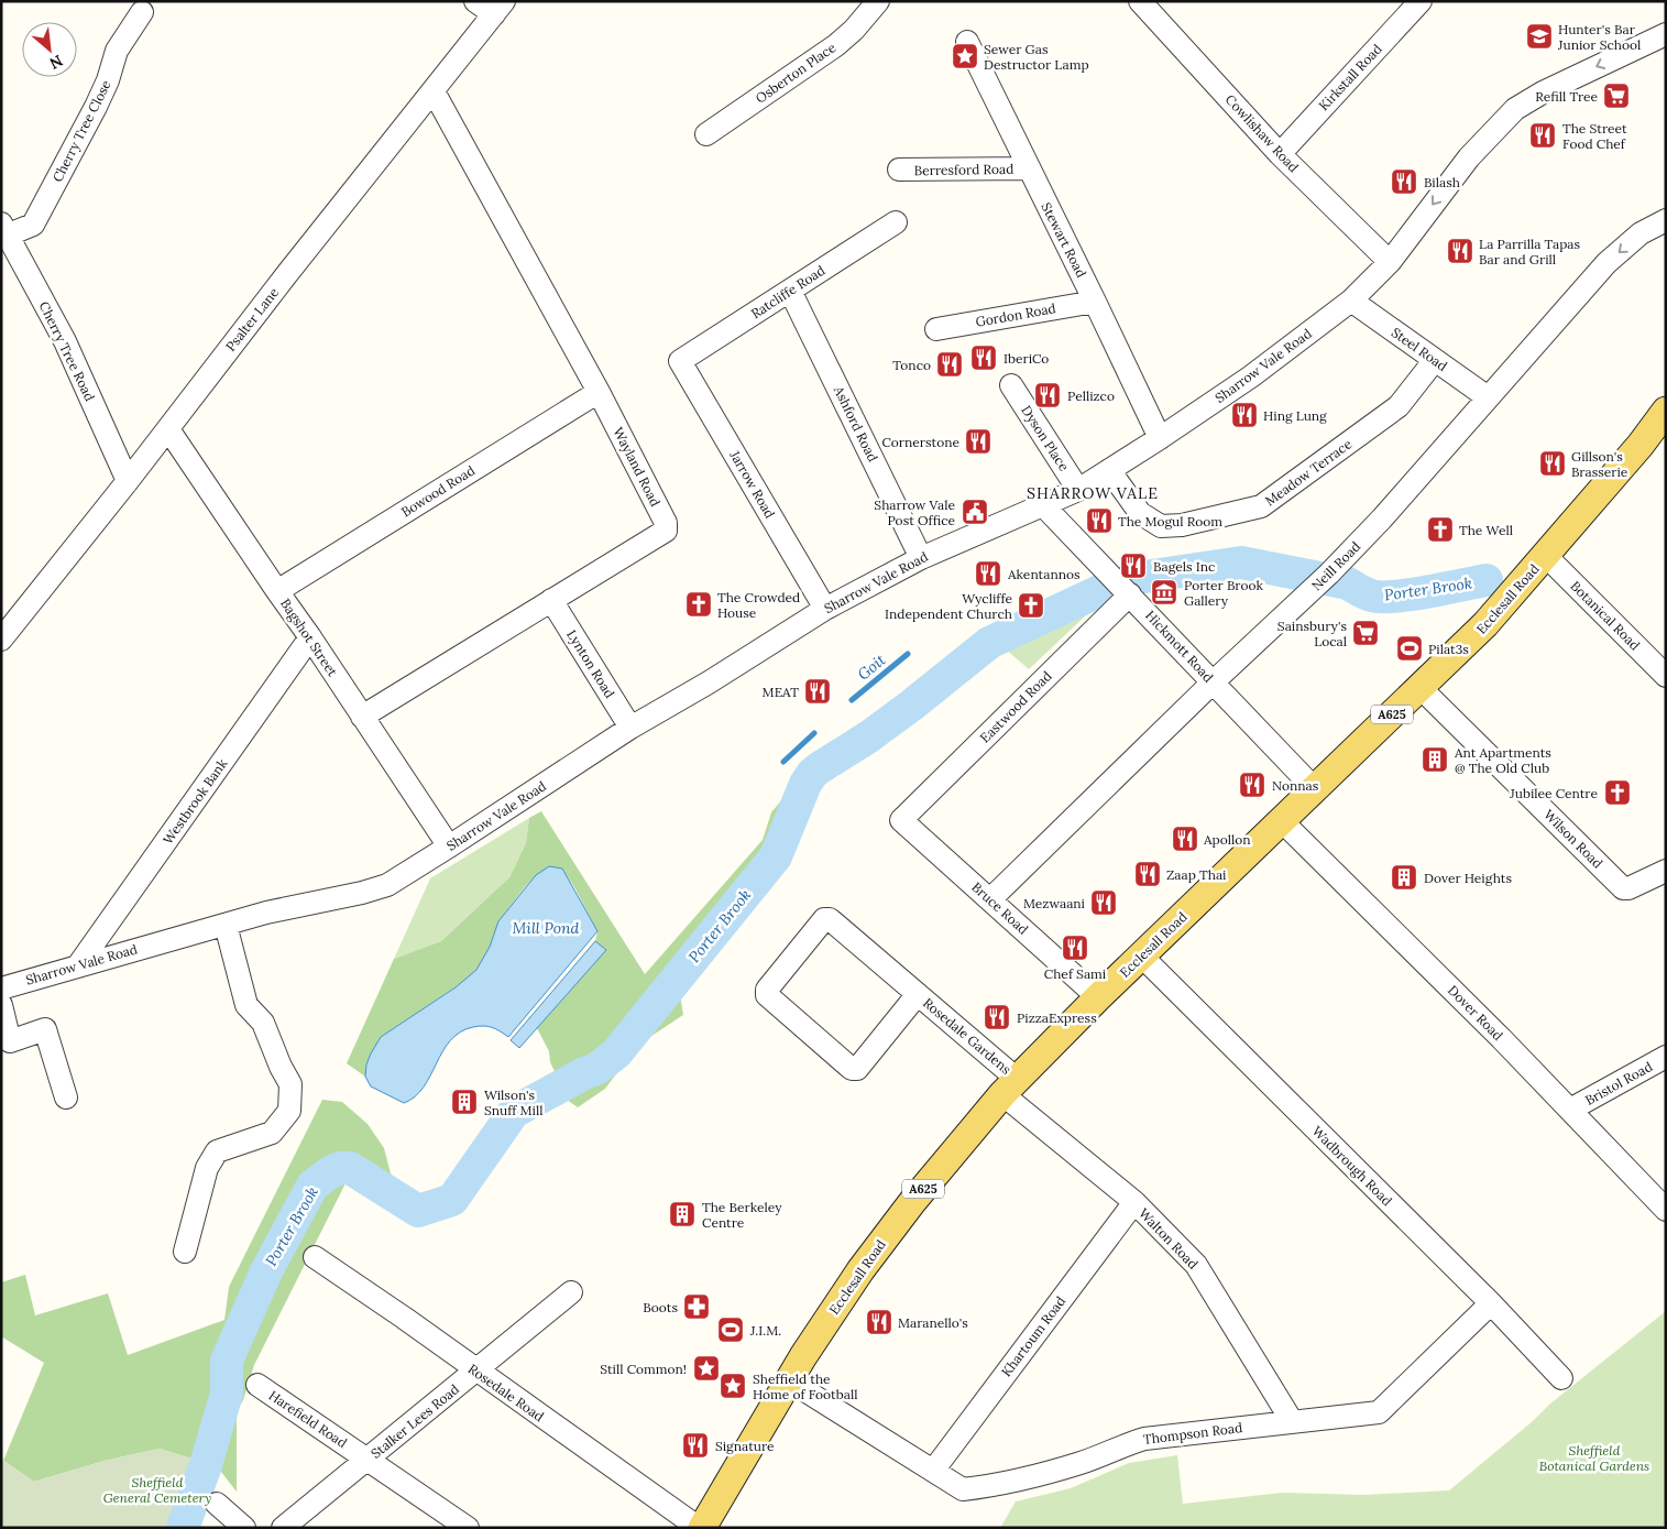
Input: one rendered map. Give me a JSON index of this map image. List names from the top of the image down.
{
  "streets": {
    "main road": ["Ecclesall Road", "A625"],
    "street": [
      "Osberton Place",
      "Kirkstall Road",
      "Cherry Tree Close",
      "Cowlishaw Road",
      "Berresford Road",
      "Stewart Road",
      "Ratcliffe Road",
      "Gordon Road",
      "Psalter Lane",
      "Steel Road",
      "Cherry Tree Road",
      "Sharrow Vale Road",
      "Ashford Road",
      "Dyson Place",
      "Wayland Road",
      "Meadow Terrace",
      "Jarrow Road",
      "Bowood Road",
      "Neill Road",
      "Botanical Road",
      "Bagshot Street",
      "Hickmott Road",
      "Lynton Road",
      "Eastwood Road",
      "Westbrook Bank",
      "Wilson Road",
      "Bruce Road",
      "Dover Road",
      "Rosedale Gardens",
      "Bristol Road",
      "Wadbrough Road",
      "Walton Road",
      "Khartoum Road",
      "Rosedale Road",
      "Harefield Road",
      "Stalker Lees Road",
      "Thompson Road"
    ]
  },
  "crossings": [
    ["Kirkstall Road", "Cowlishaw Road"],
    ["Cherry Tree Close", "Cherry Tree Road"],
    ["Cowlishaw Road", "Sharrow Vale Road"],
    ["Berresford Road", "Stewart Road"],
    ["Stewart Road", "Gordon Road"],
    ["Stewart Road", "Sharrow Vale Road"],
    ["Ratcliffe Road", "Ashford Road"],
    ["Ratcliffe Road", "Jarrow Road"],
    ["Psalter Lane", "Cherry Tree Road"],
    ["Psalter Lane", "Wayland Road"],
    ["Psalter Lane", "Bagshot Street"],
    ["Steel Road", "Sharrow Vale Road"],
    ["Steel Road", "Meadow Terrace"],
    ["Steel Road", "Neill Road"],
    ["Sharrow Vale Road", "Ashford Road"],
    ["Sharrow Vale Road", "Dyson Place"],
    ["Sharrow Vale Road", "Meadow Terrace"],
    ["Sharrow Vale Road", "Jarrow Road"],
    ["Sharrow Vale Road", "Bagshot Street"],
    ["Sharrow Vale Road", "Hickmott Road"],
    ["Sharrow Vale Road", "Lynton Road"],
    ["Sharrow Vale Road", "Westbrook Bank"],
    ["Wayland Road", "Bowood Road"],
    ["Wayland Road", "Bagshot Street"],
    ["Wayland Road", "Lynton Road"],
    ["Bowood Road", "Bagshot Street"],
    ["Neill Road", "Hickmott Road"],
    ["Neill Road", "Bruce Road"],
    ["Ecclesall Road", "Botanical Road"],
    ["Ecclesall Road", "Hickmott Road"],
    ["Ecclesall Road", "Wilson Road"],
    ["Ecclesall Road", "Bruce Road"],
    ["Ecclesall Road", "Dover Road"],
    ["Ecclesall Road", "Rosedale Gardens"],
    ["Ecclesall Road", "Wadbrough Road"],
    ["Ecclesall Road", "Walton Road"],
    ["Ecclesall Road", "Rosedale Road"],
    ["Ecclesall Road", "Thompson Road"],
    ["Bagshot Street", "Westbrook Bank"],
    ["Hickmott Road", "Eastwood Road"],
    ["Eastwood Road", "Bruce Road"],
    ["Dover Road", "Bristol Road"],
    ["Rosedale Gardens", "Walton Road"],
    ["Wadbrough Road", "Thompson Road"],
    ["Walton Road", "Khartoum Road"],
    ["Walton Road", "Thompson Road"],
    ["Khartoum Road", "Thompson Road"],
    ["Rosedale Road", "Stalker Lees Road"],
    ["Harefield Road", "Stalker Lees Road"]
  ],
  "districts": ["SHARROW VALE"],
  "water": ["Porter Brook", "Goit", "Mill Pond"],
  "parks": ["Sheffield Botanical Gardens", "Sheffield General Cemetery"],
  "places": {
    "school or university": ["Hunter's Bar Junior School"],
    "place": ["Sewer Gas Destructor Lamp", "Still Common!", "Sheffield the Home of Football"],
    "supermarket": ["Refill Tree", "Sainsbury's Local"],
    "restaurant": [
      "The Street Food Chef",
      "Bilash",
      "La Parrilla Tapas Bar and Grill",
      "IberiCo",
      "Tonco",
      "Pellizco",
      "Hing Lung",
      "Cornerstone",
      "Gillson's Brasserie",
      "The Mogul Room",
      "Bagels Inc",
      "Akentannos",
      "MEAT",
      "Nonnas",
      "Apollon",
      "Zaap Thai",
      "Mezwaani",
      "Chef Sami",
      "PizzaExpress",
      "Maranello's",
      "Signature"
    ],
    "public building": ["Sharrow Vale Post Office"],
    "church": [
      "The Well",
      "The Crowded House",
      "Wycliffe Independent Church",
      "Jubilee Centre"
    ],
    "museum": ["Porter Brook Gallery"],
    "sports": ["Pilat3s", "J.I.M."],
    "building": [
      "Ant Apartments @ The Old Club",
      "Dover Heights",
      "Wilson's Snuff Mill",
      "The Berkeley Centre"
    ],
    "pharmacy": ["Boots"]
  },
  "north": "bottom right"
}
